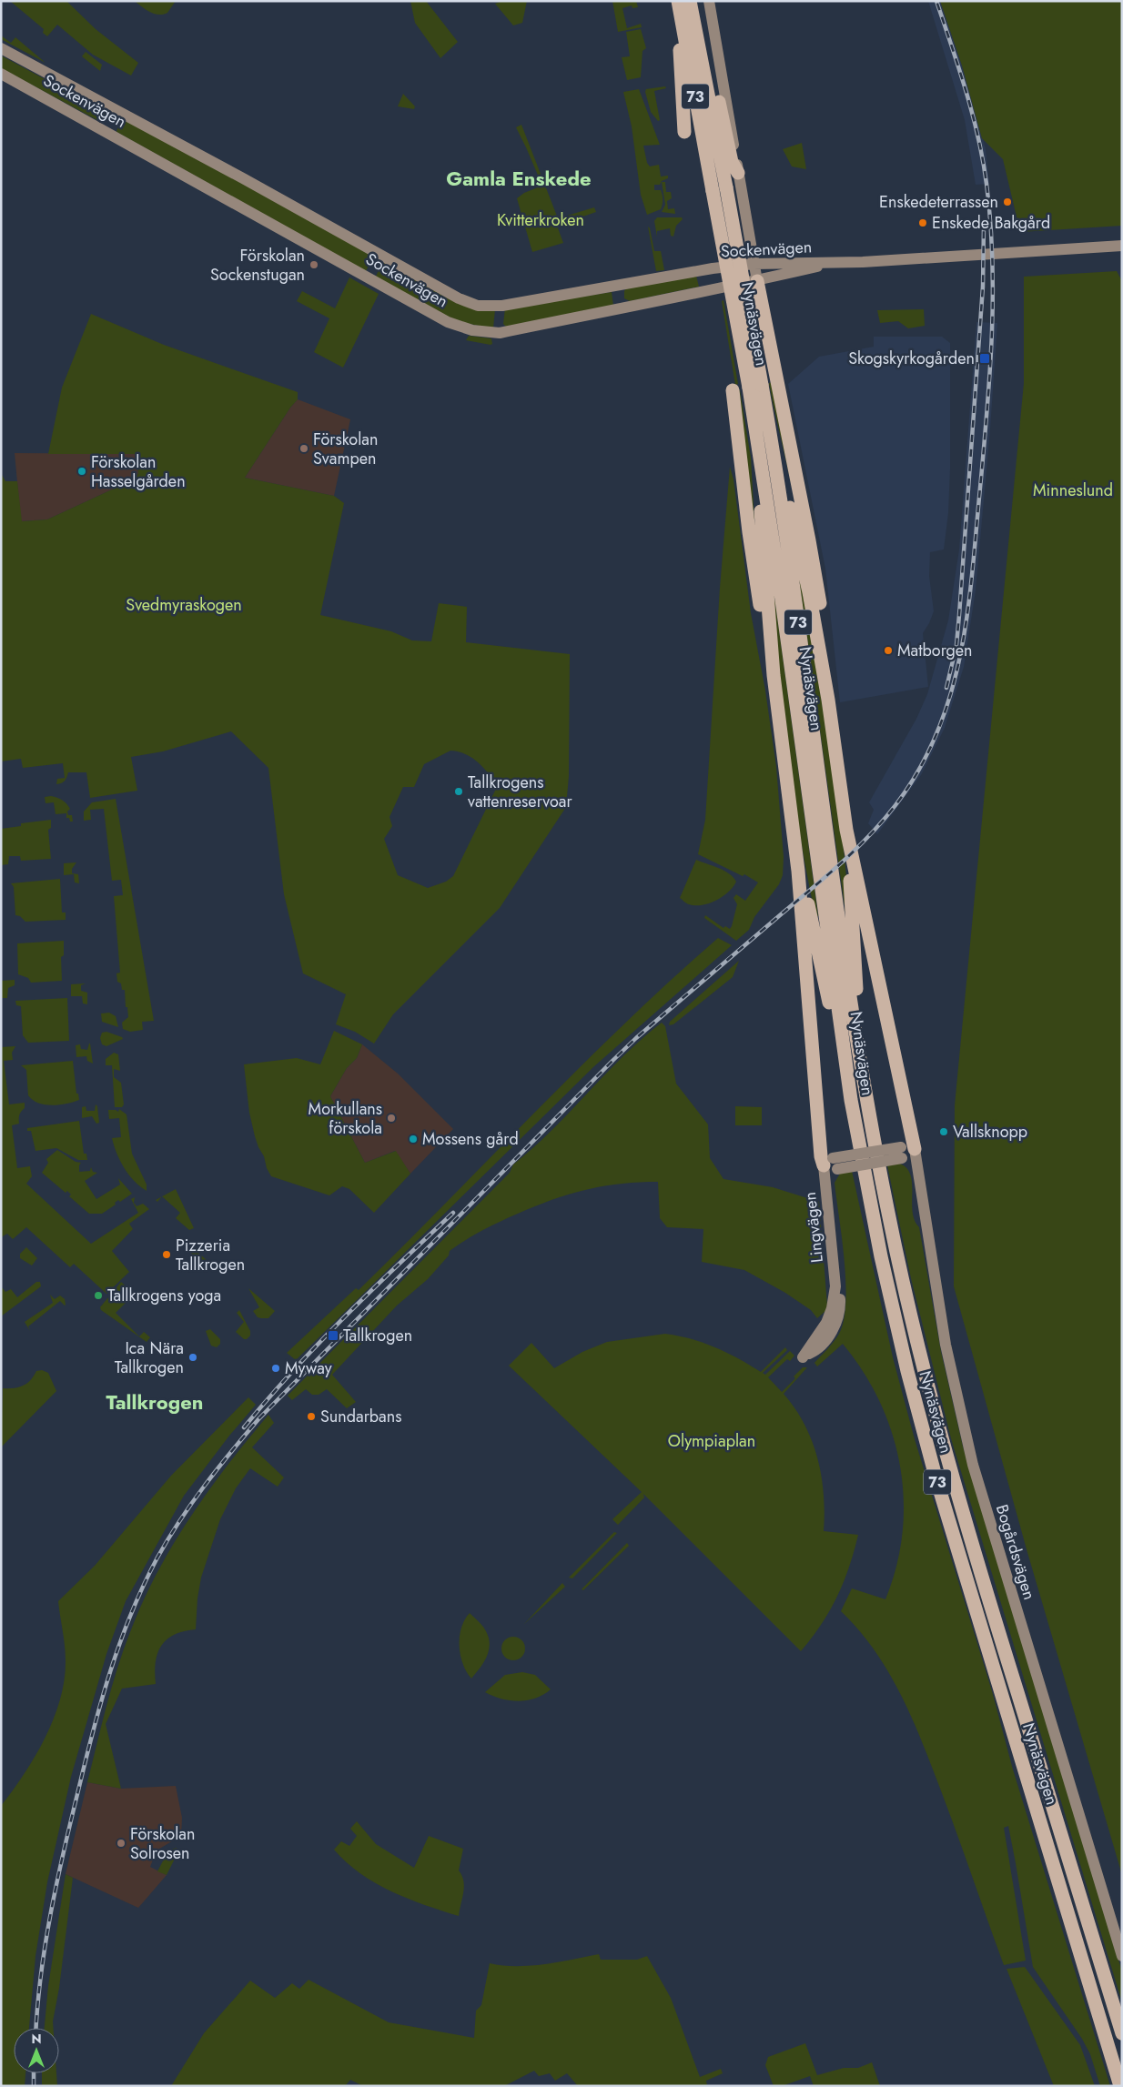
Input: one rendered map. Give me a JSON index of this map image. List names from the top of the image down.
{
  "streets": {
    "highway": ["73", "Nynäsvägen"],
    "street": ["Sockenvägen", "Lingvägen", "Bogårdsvägen"]
  },
  "crossings": [
    ["Sockenvägen", "Nynäsvägen"]
  ],
  "districts": ["Gamla Enskede", "Tallkrogen"],
  "parks": [
    "Kvitterkroken",
    "Minneslund",
    "Svedmyraskogen",
    "Olympiaplan"
  ],
  "places": {
    "other": [
      "Enskedeterrassen",
      "Enskede Bakgård",
      "Förskolan Sockenstugan",
      "Förskolan Svampen",
      "Förskolan Hasselgården",
      "Matborgen",
      "Tallkrogens vattenreservoar",
      "Morkullans förskola",
      "Vallsknopp",
      "Mossens gård",
      "Pizzeria Tallkrogen",
      "Tallkrogens yoga",
      "Ica Nära Tallkrogen",
      "Myway",
      "Sundarbans",
      "Förskolan Solrosen"
    ],
    "transit": ["Skogskyrkogården", "Tallkrogen"]
  },
  "north": "top"
}
